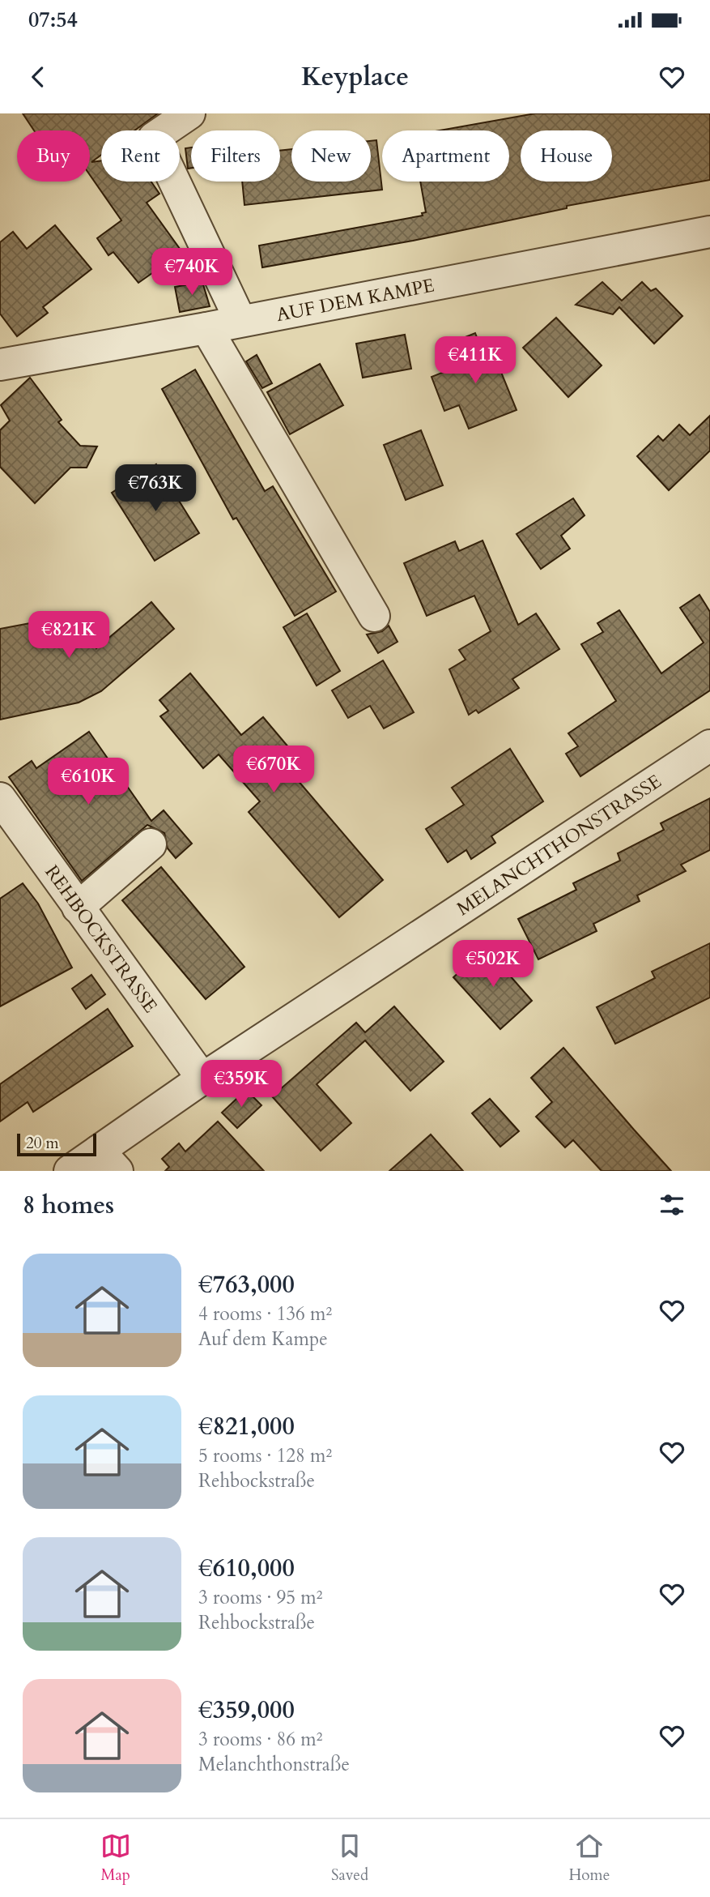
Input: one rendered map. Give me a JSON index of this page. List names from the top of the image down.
{
  "streets": {
    "street": ["AUF DEM KAMPE", "MELANCHTHONSTRASSE", "REHBOCKSTRASSE"]
  },
  "crossings": [
    ["MELANCHTHONSTRASSE", "REHBOCKSTRASSE"]
  ],
  "scale_bar": "20 m",
  "page": {
    "status": "07:54",
    "header": "Keyplace",
    "chip": [
      "Buy",
      "Rent",
      "Filters",
      "New",
      "Apartment",
      "House"
    ],
    "price": [
      "€740K",
      "€411K",
      "€763K",
      "€821K",
      "€670K",
      "€610K",
      "€502K",
      "€359K"
    ],
    "scale": "20 m",
    "heading": "8 homes",
    "list": [
      {
        "name": "€763,000",
        "note": "4 rooms · 136 m² · Auf dem Kampe"
      },
      {
        "name": "€821,000",
        "note": "5 rooms · 128 m² · Rehbockstraße"
      },
      {
        "name": "€610,000",
        "note": "3 rooms · 95 m² · Rehbockstraße"
      },
      {
        "name": "€359,000",
        "note": "3 rooms · 86 m² · Melanchthonstraße"
      }
    ],
    "tabs": ["Map", "Saved", "Home"]
  }
}
